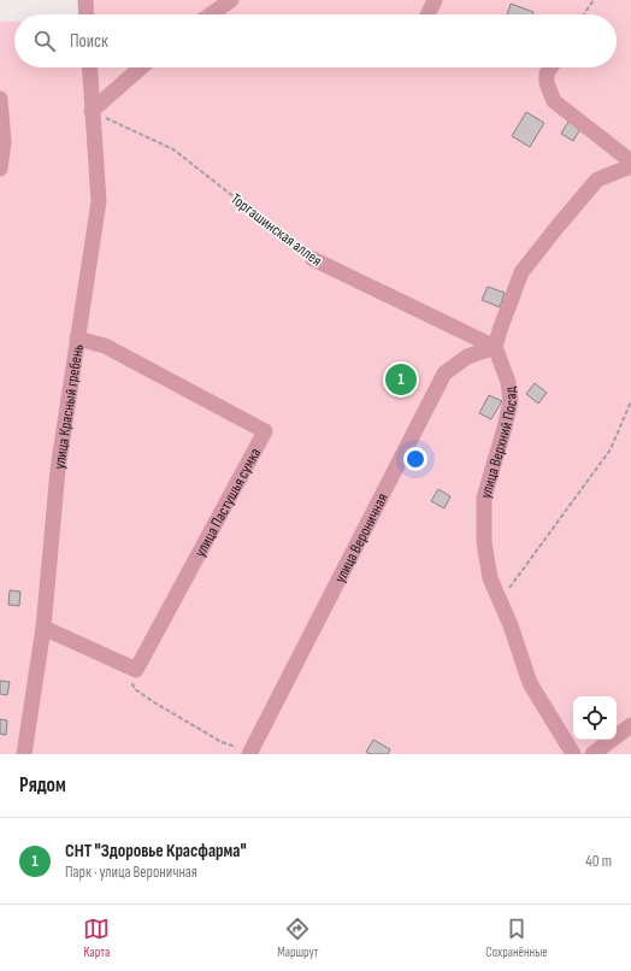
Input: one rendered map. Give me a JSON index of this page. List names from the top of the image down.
{
  "streets": {
    "street": [
      "Торгашинская аллея",
      "улица Красный гребень",
      "улица Верхний Посад",
      "улица Пастушья сумка",
      "улица Вероничная"
    ]
  },
  "crossings": [
    ["Торгашинская аллея", "улица Красный гребень"],
    ["Торгашинская аллея", "улица Верхний Посад"],
    ["Торгашинская аллея", "улица Вероничная"],
    ["улица Красный гребень", "улица Пастушья сумка"],
    ["улица Верхний Посад", "улица Вероничная"]
  ],
  "page": {
    "search": "Поиск",
    "pins": "1",
    "heading": "Рядом",
    "list": [
      {
        "mark": "1",
        "name": "СНТ \"Здоровье Красфарма\"",
        "note": "Парк · улица Вероничная",
        "value": "40 m"
      }
    ],
    "nav": ["Карта", "Маршрут", "Сохранённые"]
  }
}
